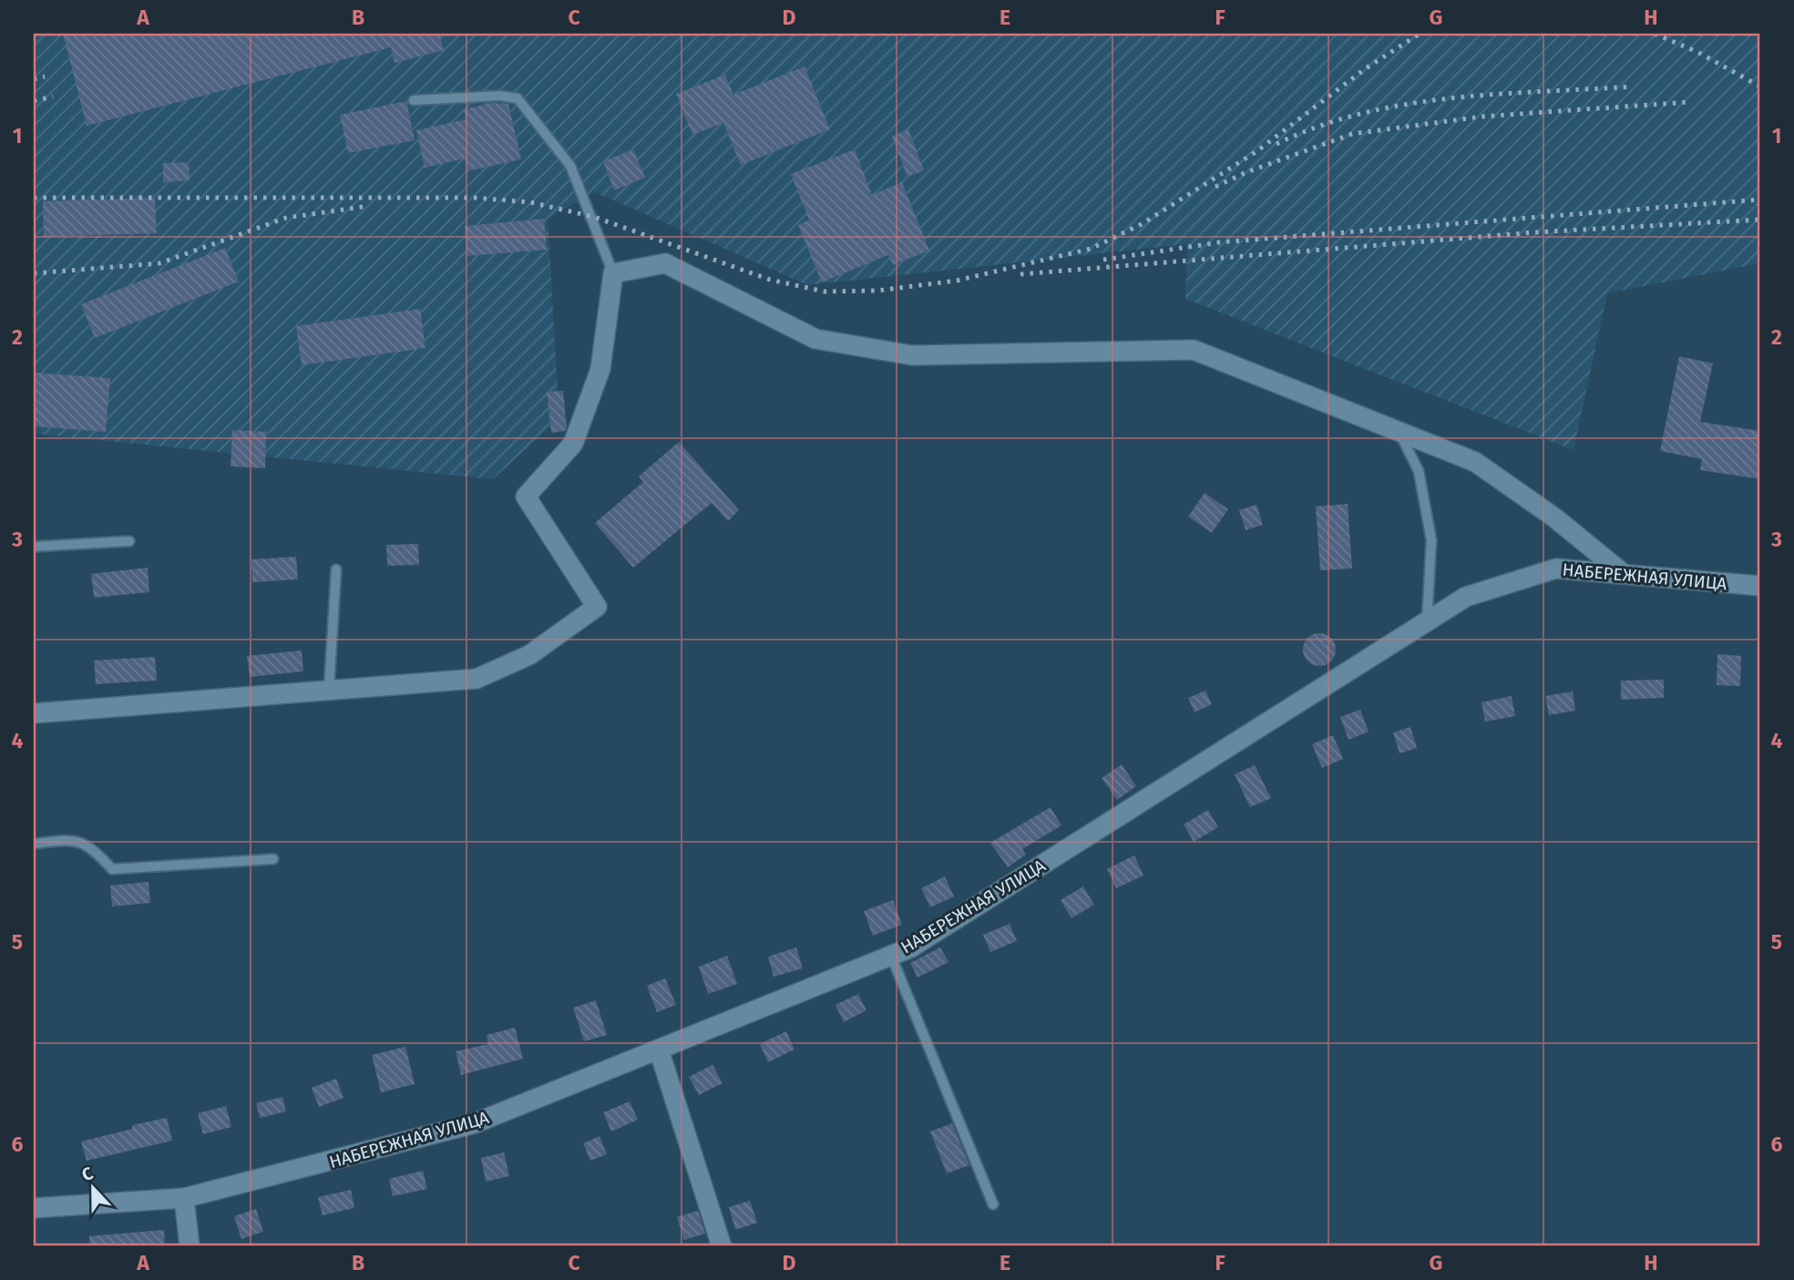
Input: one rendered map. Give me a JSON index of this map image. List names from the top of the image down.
{
  "streets": {
    "street": ["НАБЕРЕЖНАЯ УЛИЦА"]
  },
  "north": "top",
  "grid": {
    "columns": [
      "A",
      "B",
      "C",
      "D",
      "E",
      "F",
      "G",
      "H"
    ],
    "rows": [
      "1",
      "2",
      "3",
      "4",
      "5",
      "6"
    ]
  }
}
